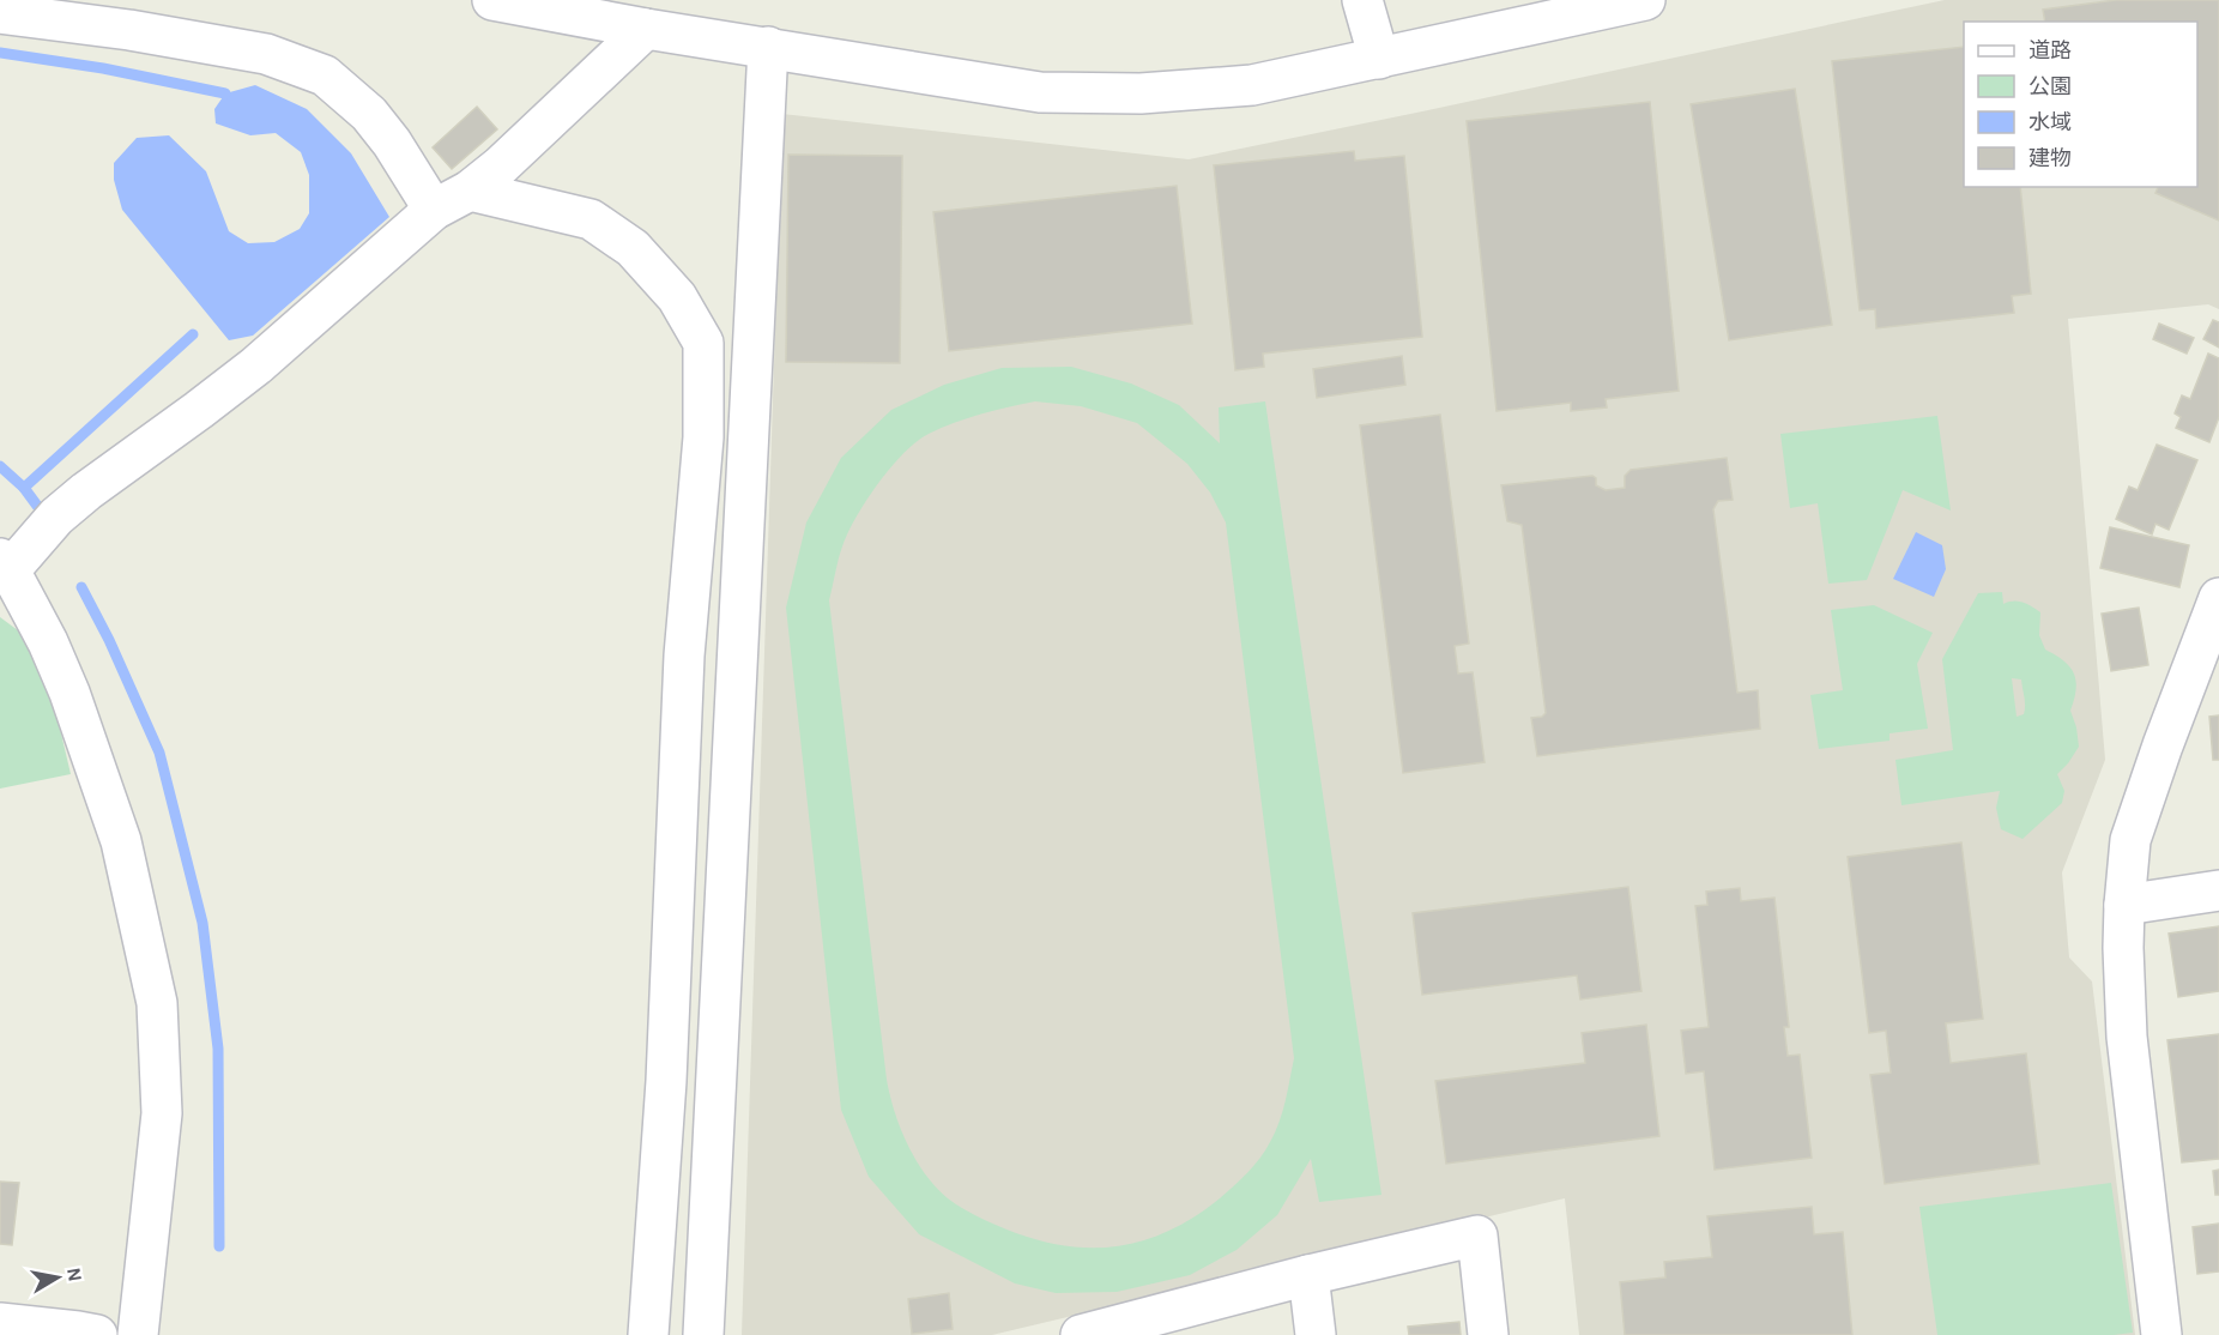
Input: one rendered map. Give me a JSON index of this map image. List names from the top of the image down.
{
  "legend": [
    "道路",
    "公園",
    "水域",
    "建物"
  ],
  "north": "right"
}
